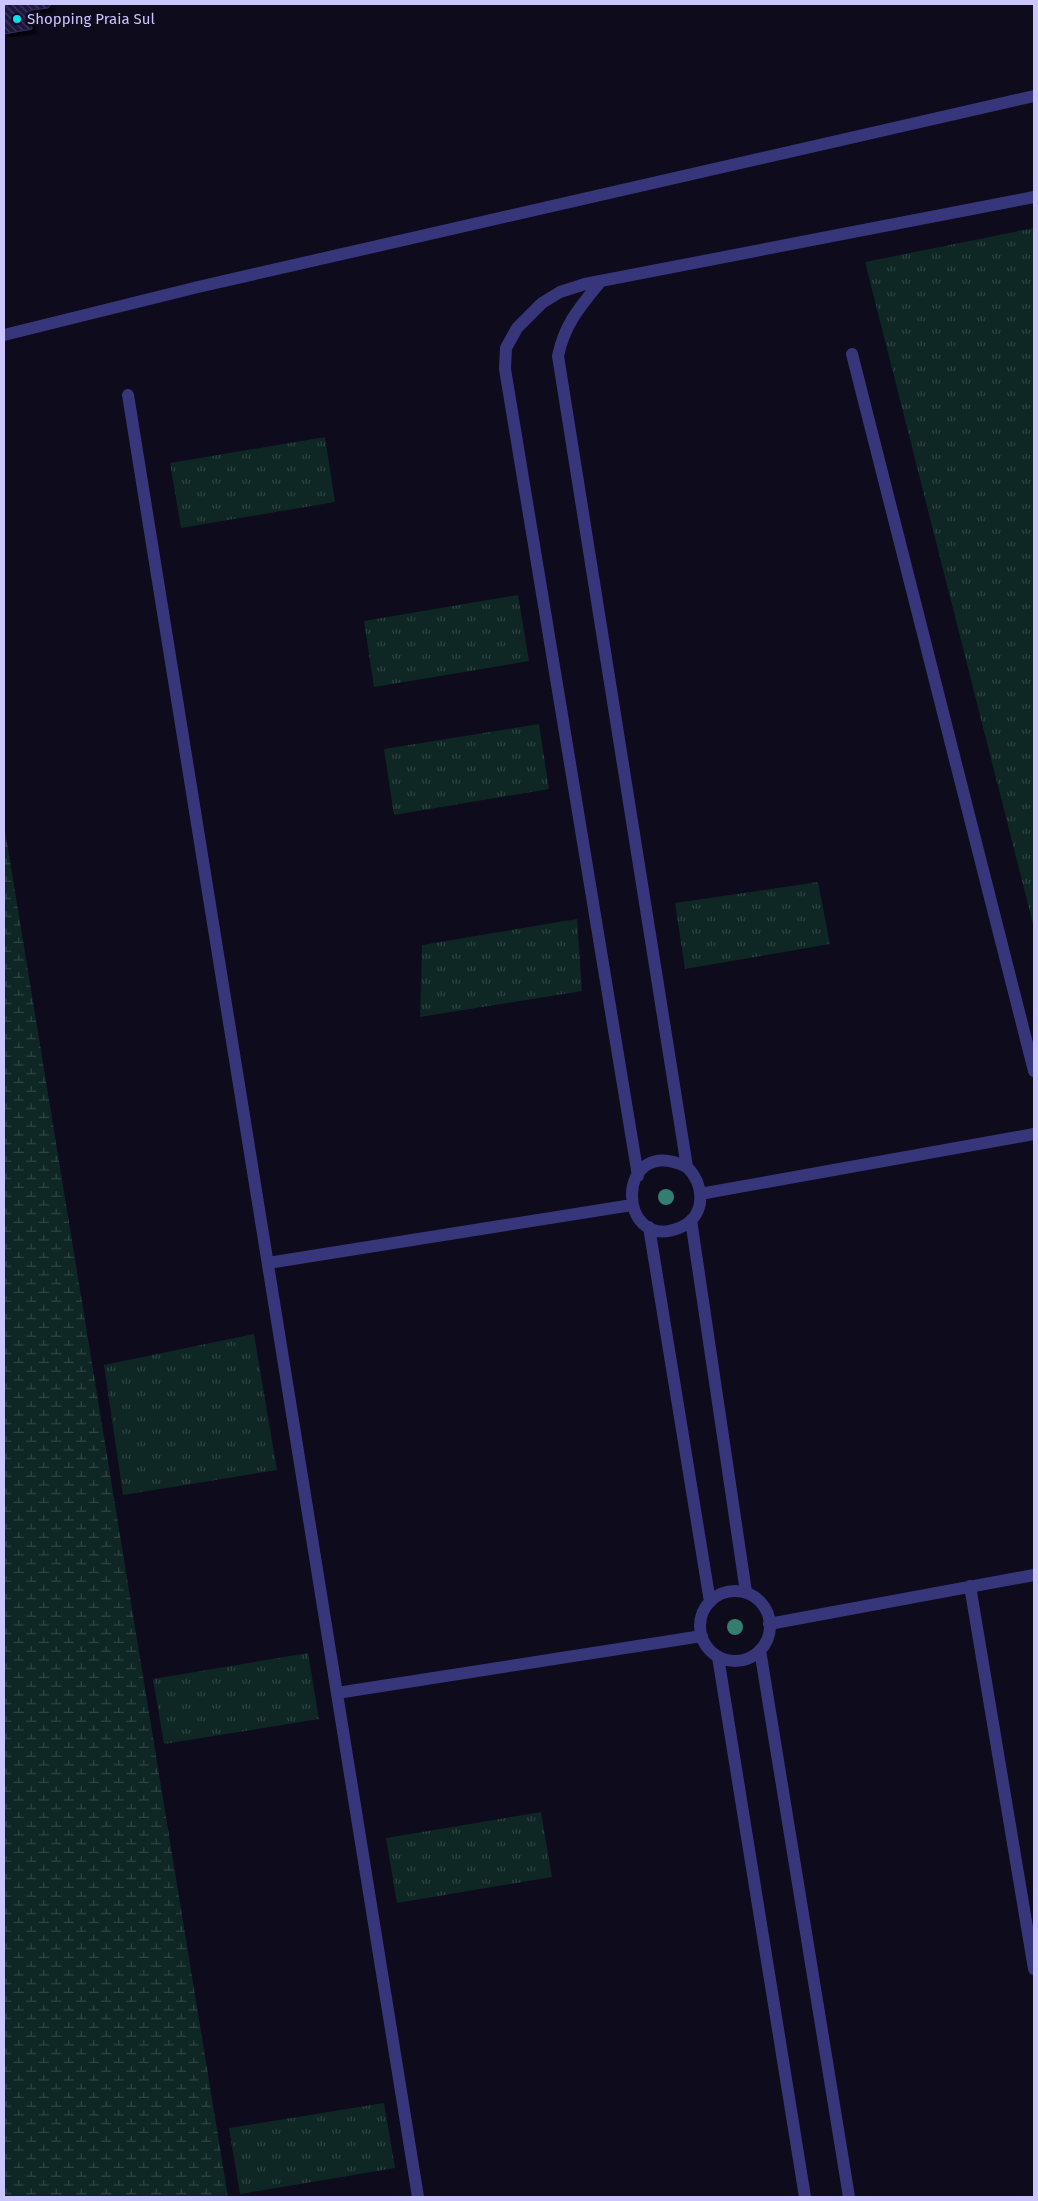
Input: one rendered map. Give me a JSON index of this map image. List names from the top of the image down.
{
  "places": ["Shopping Praia Sul"]
}
